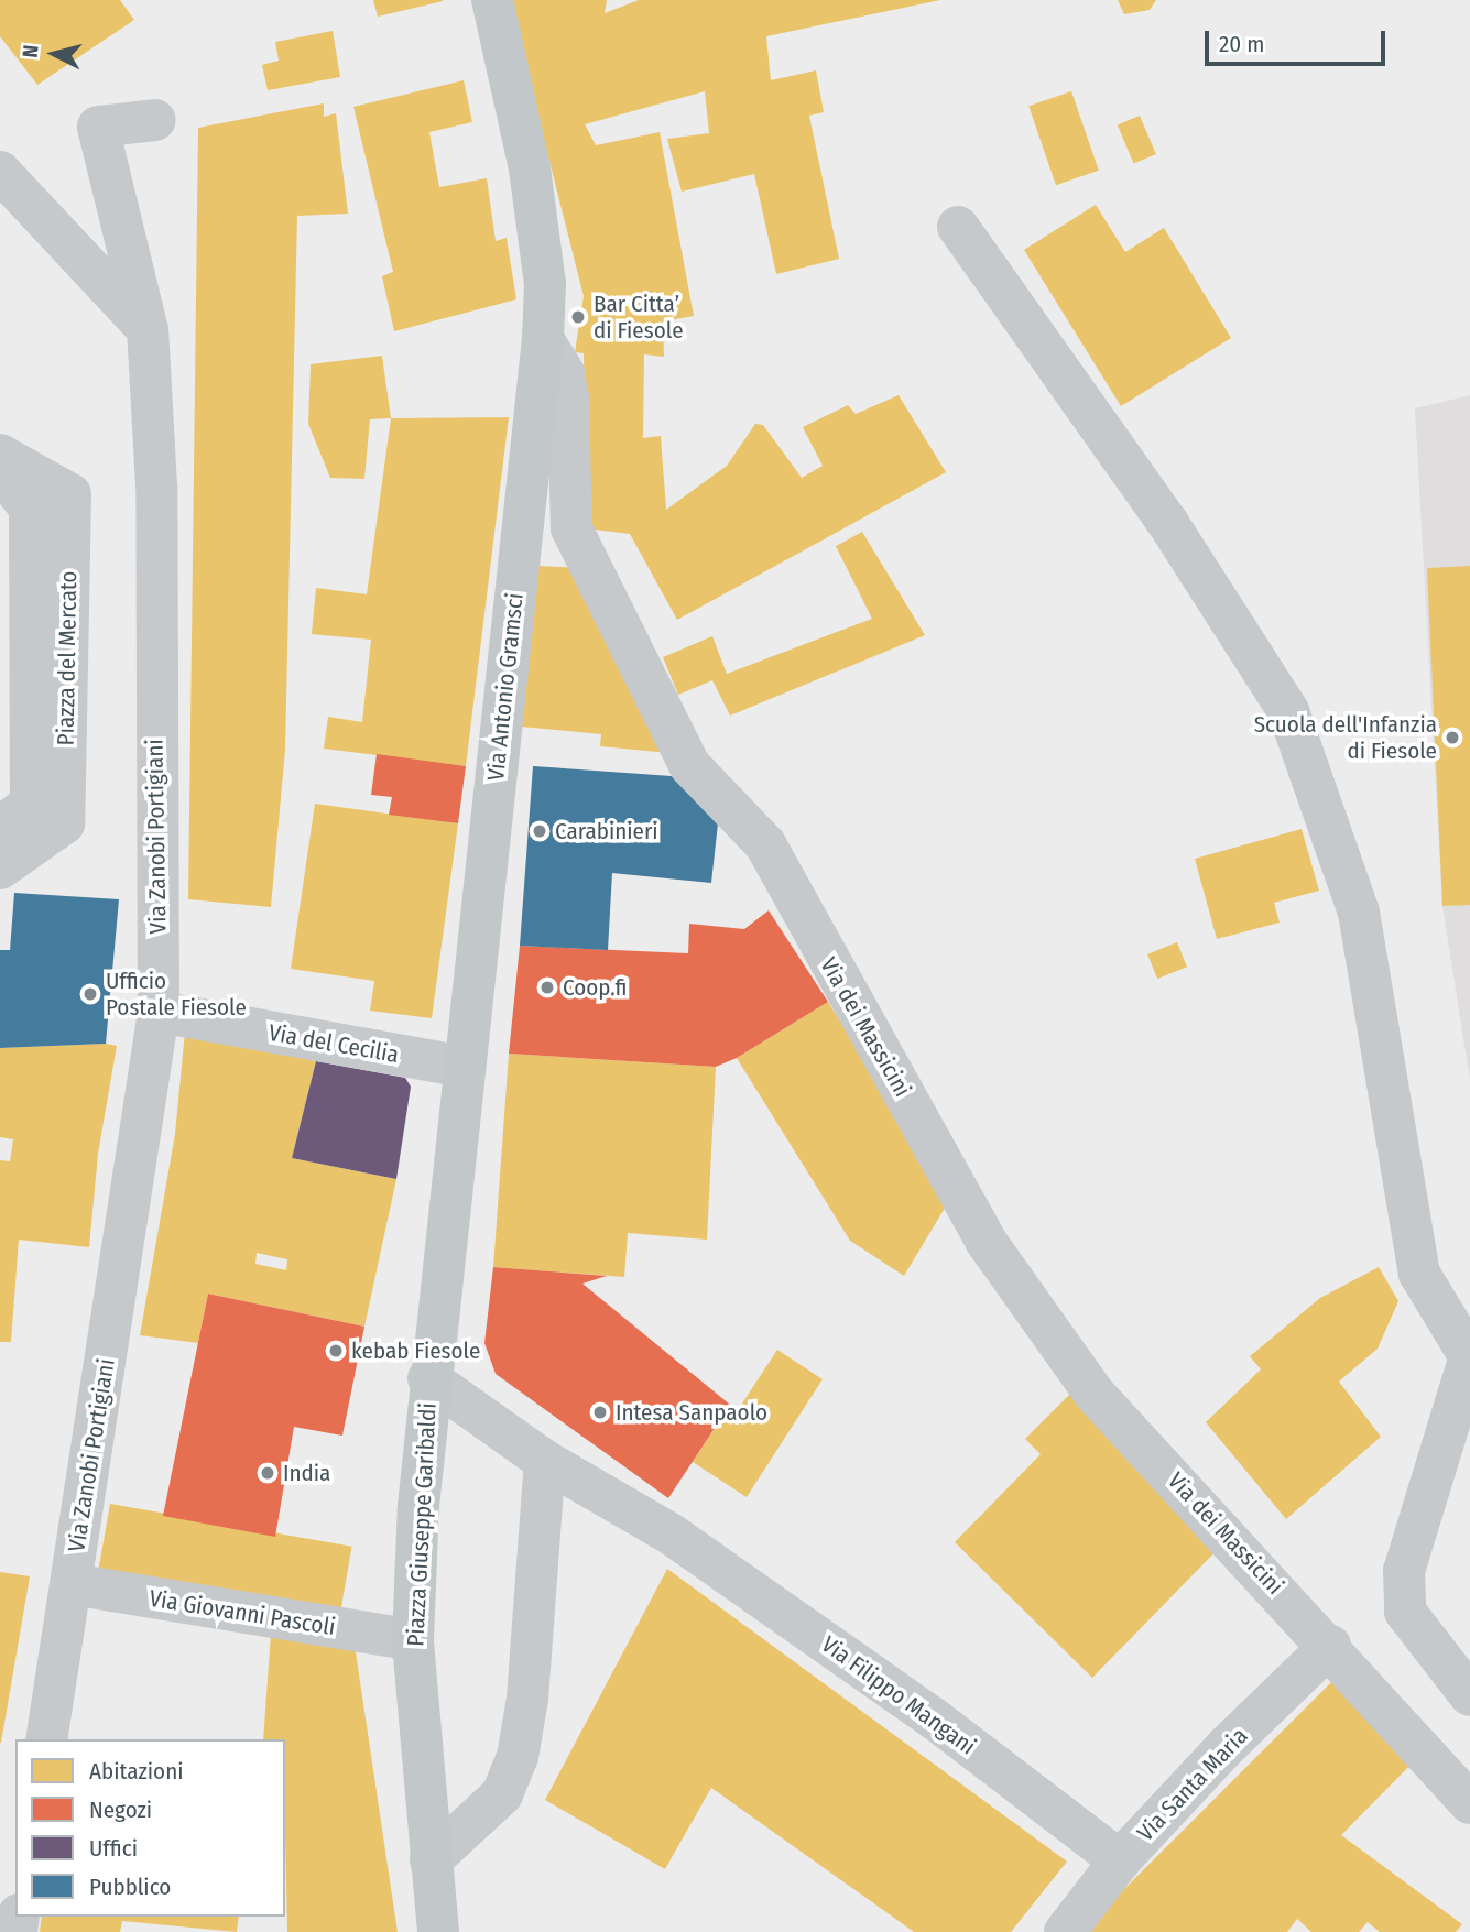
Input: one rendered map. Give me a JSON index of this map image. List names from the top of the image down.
{
  "streets": {
    "main road": ["Via Antonio Gramsci", "Piazza Giuseppe Garibaldi"],
    "street": [
      "Piazza del Mercato",
      "Via Zanobi Portigiani",
      "Via dei Massicini",
      "Via del Cecilia",
      "Via Giovanni Pascoli",
      "Via Filippo Mangani",
      "Via Santa Maria"
    ]
  },
  "crossings": [
    ["Via Antonio Gramsci", "Via dei Massicini"],
    ["Via Antonio Gramsci", "Via del Cecilia"],
    ["Via Antonio Gramsci", "Piazza Giuseppe Garibaldi"],
    ["Via Zanobi Portigiani", "Via del Cecilia"],
    ["Via Zanobi Portigiani", "Via Giovanni Pascoli"],
    ["Via dei Massicini", "Via Santa Maria"],
    ["Piazza Giuseppe Garibaldi", "Via Giovanni Pascoli"],
    ["Piazza Giuseppe Garibaldi", "Via Filippo Mangani"],
    ["Via Filippo Mangani", "Via Santa Maria"]
  ],
  "places": [
    "Bar Citta’ di Fiesole",
    "Scuola dell'Infanzia di Fiesole",
    "Carabinieri",
    "Coop.fi",
    "Ufficio Postale Fiesole",
    "kebab Fiesole",
    "Intesa Sanpaolo",
    "India"
  ],
  "legend": [
    "Abitazioni",
    "Negozi",
    "Uffici",
    "Pubblico"
  ],
  "scale_bar": "20 m",
  "north": "left"
}
